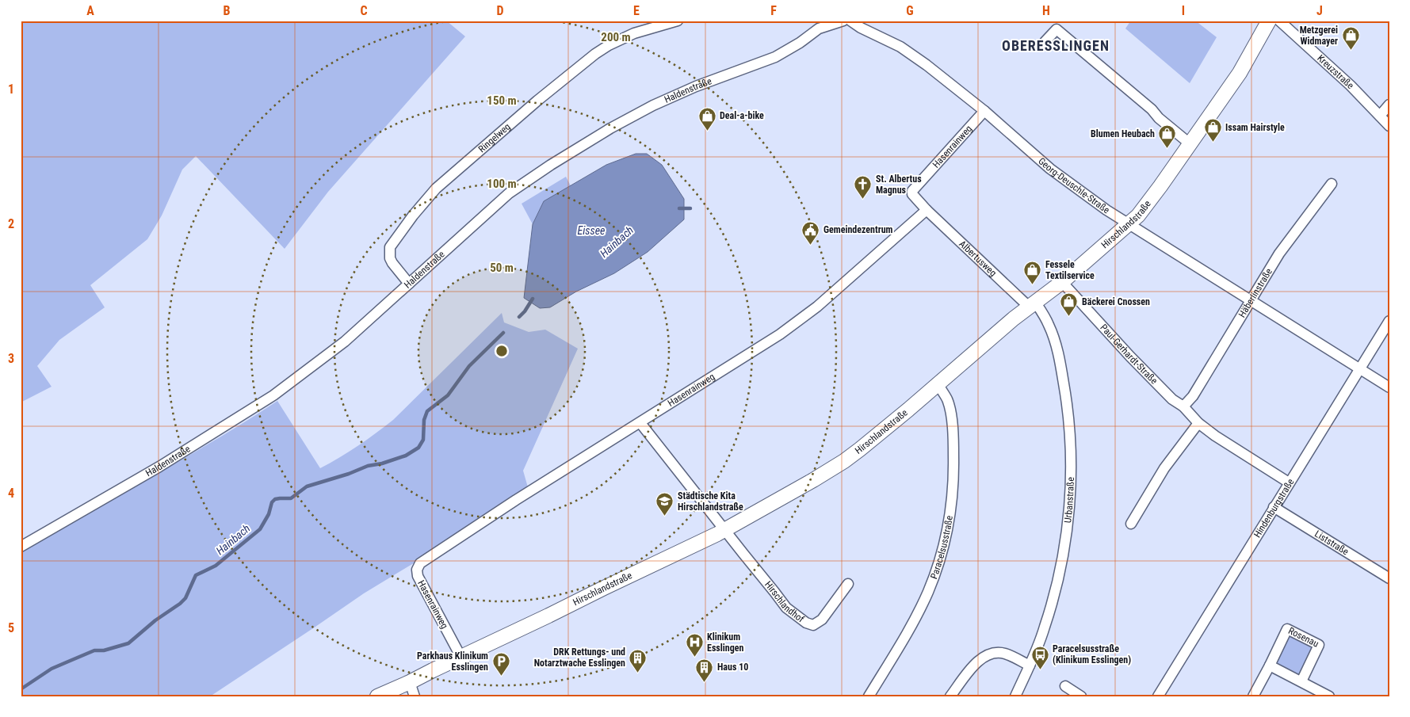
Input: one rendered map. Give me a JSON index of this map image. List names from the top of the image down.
{
  "streets": {
    "street": [
      "Kreuzstraße",
      "Haldenstraße",
      "Ringelweg",
      "Hasenrainweg",
      "Georg-Deuschle-Straße",
      "Hirschlandstraße",
      "Albertusweg",
      "Häberlinstraße",
      "Paul-Gerhardt-Straße",
      "Urbanstraße",
      "Hindenburgstraße",
      "Liststraße",
      "Paracelsusstraße",
      "Hirschlandhof",
      "Rosenau"
    ]
  },
  "crossings": [
    ["Haldenstraße", "Ringelweg"],
    ["Hasenrainweg", "Georg-Deuschle-Straße"],
    ["Hasenrainweg", "Hirschlandstraße"],
    ["Hasenrainweg", "Albertusweg"],
    ["Georg-Deuschle-Straße", "Hirschlandstraße"],
    ["Georg-Deuschle-Straße", "Häberlinstraße"],
    ["Georg-Deuschle-Straße", "Hindenburgstraße"],
    ["Hirschlandstraße", "Albertusweg"],
    ["Hirschlandstraße", "Paul-Gerhardt-Straße"],
    ["Hirschlandstraße", "Urbanstraße"],
    ["Hirschlandstraße", "Paracelsusstraße"],
    ["Hirschlandstraße", "Hirschlandhof"],
    ["Albertusweg", "Urbanstraße"],
    ["Häberlinstraße", "Paul-Gerhardt-Straße"],
    ["Paul-Gerhardt-Straße", "Hindenburgstraße"],
    ["Hindenburgstraße", "Liststraße"]
  ],
  "districts": ["OBERESSLINGEN"],
  "water": ["Eissee", "Hainbach"],
  "places": {
    "shop": [
      "Metzgerei Widmayer",
      "Deal-a-bike",
      "Issam Hairstyle",
      "Blumen Heubach",
      "Fessele Textilservice",
      "Bäckerei Cnossen"
    ],
    "church": ["St. Albertus Magnus"],
    "public building": ["Gemeindezentrum"],
    "school or university": ["Städtische Kita Hirschlandstraße"],
    "hospital": ["Klinikum Esslingen"],
    "bus stop": ["Paracelsusstraße (Klinikum Esslingen)"],
    "building": ["DRK Rettungs- und Notarztwache Esslingen", "Haus 10"],
    "parking": ["Parkhaus Klinikum Esslingen"]
  },
  "grid": {
    "columns": [
      "A",
      "B",
      "C",
      "D",
      "E",
      "F",
      "G",
      "H",
      "I",
      "J"
    ],
    "rows": [
      "1",
      "2",
      "3",
      "4",
      "5"
    ]
  },
  "rings": [
    "200 m",
    "150 m",
    "100 m",
    "50 m"
  ]
}
